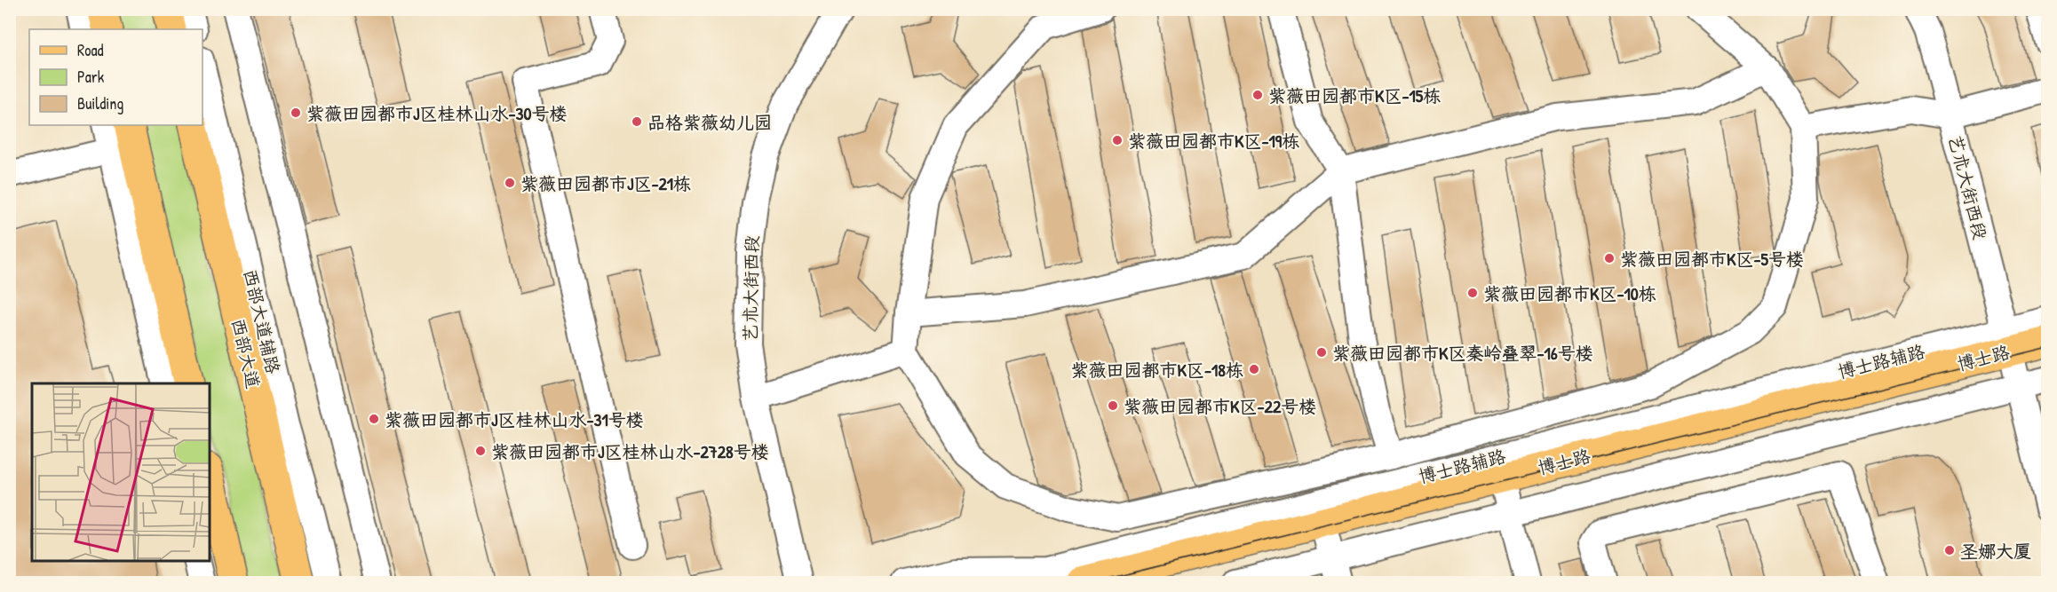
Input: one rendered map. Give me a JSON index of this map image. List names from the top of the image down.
{
  "streets": {
    "main road": ["西部大道", "博士路"],
    "street": ["艺术大街西段", "西部大道辅路", "博士路辅路"]
  },
  "crossings": [
    ["艺术大街西段", "博士路"],
    ["艺术大街西段", "博士路辅路"],
    ["博士路", "博士路辅路"]
  ],
  "places": [
    "紫薇田园都市K区-15栋",
    "紫薇田园都市J区桂林山水-30号楼",
    "品格紫薇幼儿园",
    "紫薇田园都市K区-19栋",
    "紫薇田园都市J区-21栋",
    "紫薇田园都市K区-5号楼",
    "紫薇田园都市K区-10栋",
    "紫薇田园都市K区秦岭叠翠-16号楼",
    "紫薇田园都市K区-18栋",
    "紫薇田园都市K区-22号楼",
    "紫薇田园都市J区桂林山水-31号楼",
    "紫薇田园都市J区桂林山水-2728号楼",
    "圣娜大厦"
  ],
  "legend": ["Road", "Park", "Building"]
}
